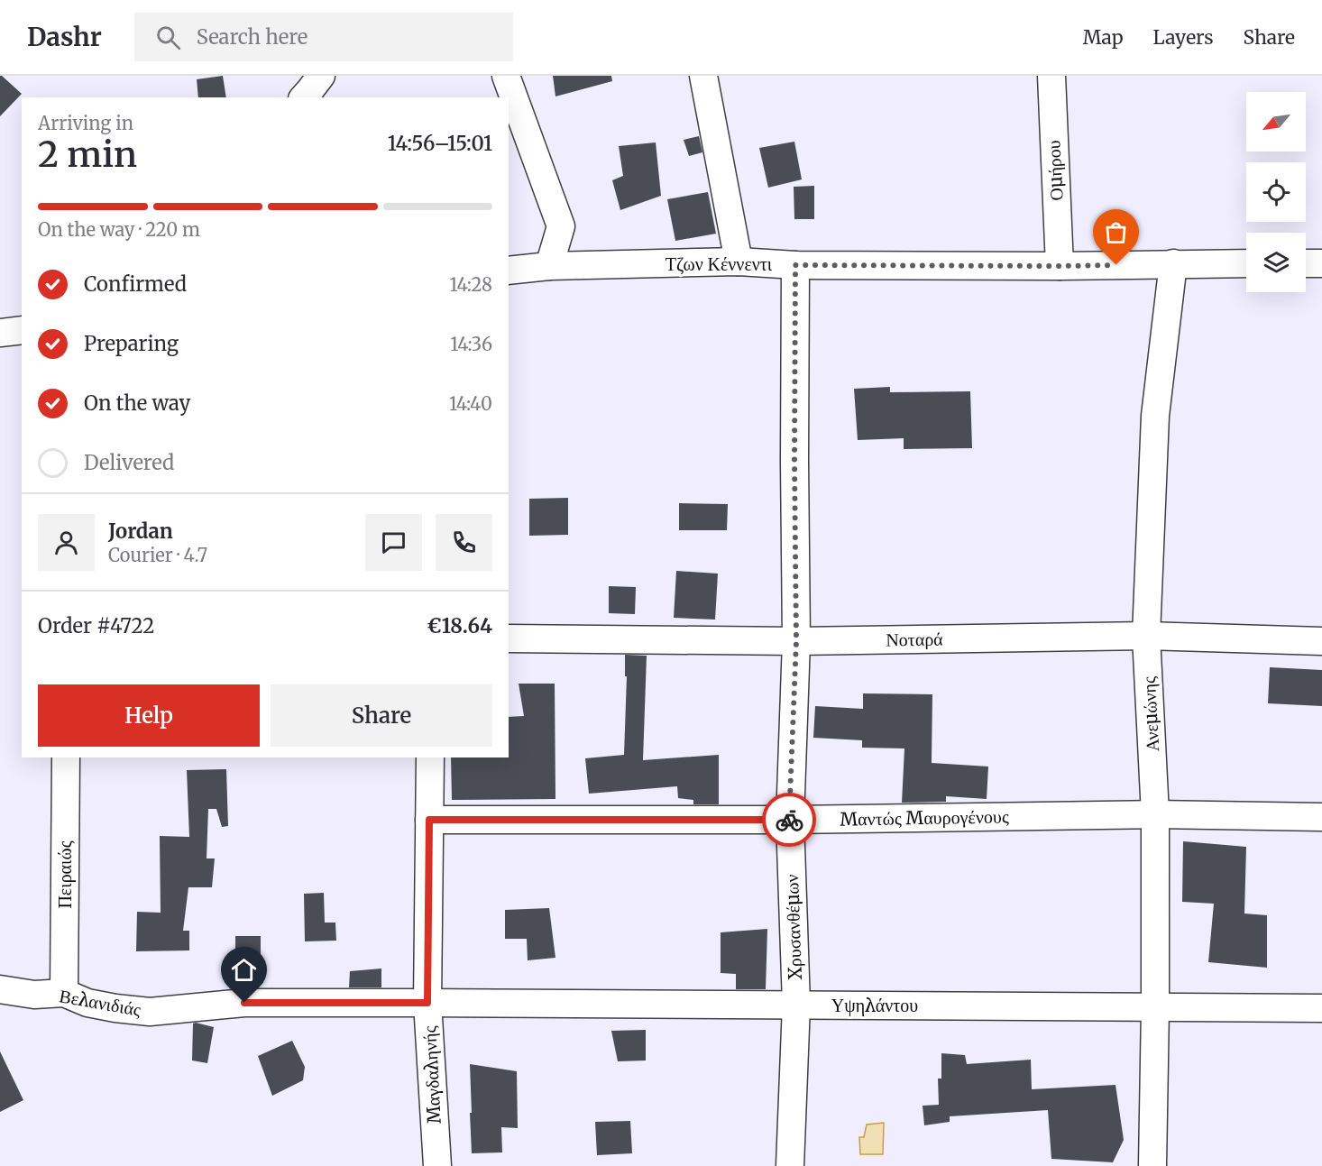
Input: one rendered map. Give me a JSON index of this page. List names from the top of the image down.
{
  "streets": {
    "street": [
      "Ομήρου",
      "Τζων Κέννεντι",
      "Νοταρά",
      "Ανεμώνης",
      "Μαντώς Μαυρογένους",
      "Πειραιώς",
      "Χρυσανθέμων",
      "Βελανιδιάς",
      "Υψηλάντου",
      "Μαγδαληνής"
    ]
  },
  "crossings": [
    ["Ομήρου", "Τζων Κέννεντι"],
    ["Τζων Κέννεντι", "Ανεμώνης"],
    ["Τζων Κέννεντι", "Χρυσανθέμων"],
    ["Νοταρά", "Ανεμώνης"],
    ["Νοταρά", "Χρυσανθέμων"],
    ["Ανεμώνης", "Μαντώς Μαυρογένους"],
    ["Ανεμώνης", "Υψηλάντου"],
    ["Μαντώς Μαυρογένους", "Χρυσανθέμων"],
    ["Μαντώς Μαυρογένους", "Μαγδαληνής"],
    ["Πειραιώς", "Βελανιδιάς"],
    ["Χρυσανθέμων", "Υψηλάντου"],
    ["Βελανιδιάς", "Υψηλάντου"],
    ["Βελανιδιάς", "Μαγδαληνής"],
    ["Υψηλάντου", "Μαγδαληνής"]
  ],
  "north": "bottom left",
  "page": {
    "header": "Dashr",
    "search": "Search here",
    "nav": ["Map", "Layers", "Share"],
    "heading": ["2 min", "Arriving in", "14:56–15:01"],
    "panel": [
      "Jordan",
      "Courier · 4.7",
      "Order #4722",
      "€18.64"
    ],
    "bar": "On the way · 220 m",
    "list": [
      ["Confirmed", "14:28"],
      ["Preparing", "14:36"],
      ["On the way", "14:40"],
      "Delivered"
    ],
    "buttons": ["Help", "Share"]
  }
}
